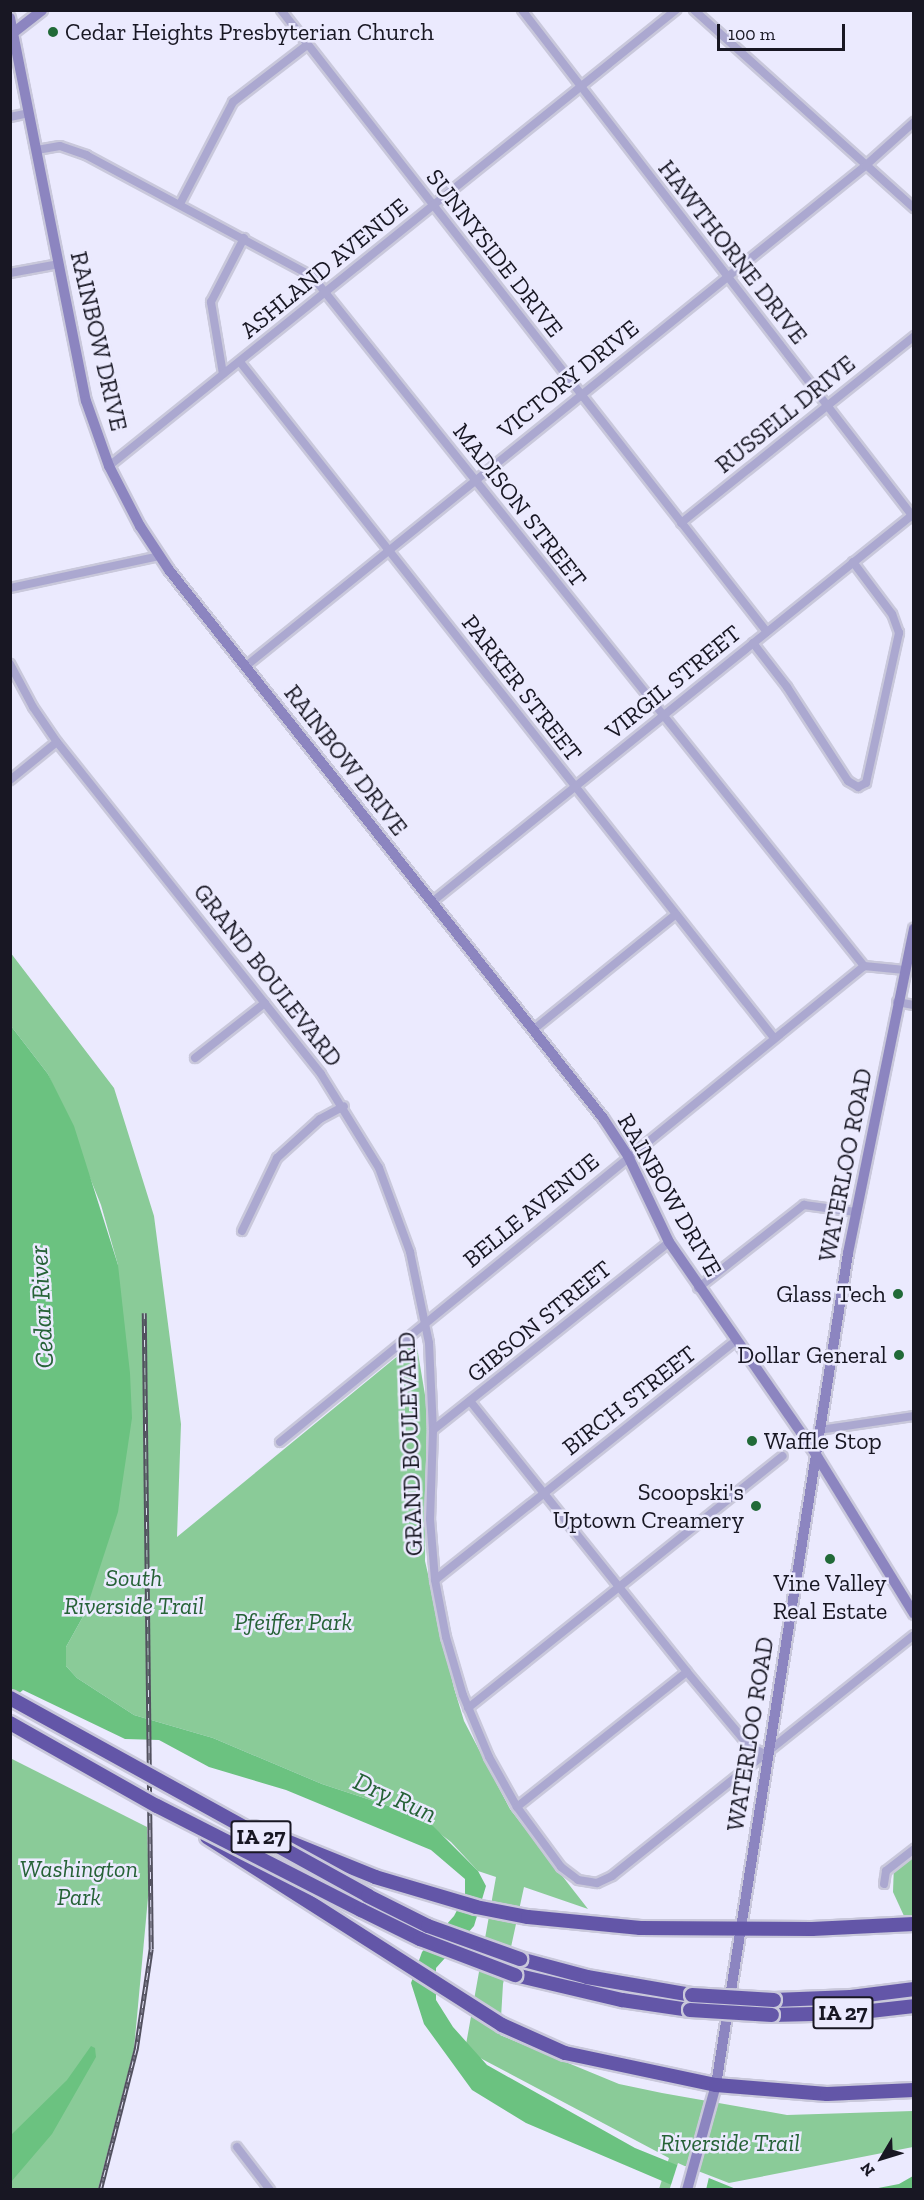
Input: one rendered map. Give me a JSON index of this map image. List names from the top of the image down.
{
  "streets": {
    "highway": ["IA 27"],
    "main road": ["RAINBOW DRIVE", "WATERLOO ROAD"],
    "street": [
      "HAWTHORNE DRIVE",
      "SUNNYSIDE DRIVE",
      "ASHLAND AVENUE",
      "VICTORY DRIVE",
      "RUSSELL DRIVE",
      "MADISON STREET",
      "VIRGIL STREET",
      "PARKER STREET",
      "GRAND BOULEVARD",
      "BELLE AVENUE",
      "GIBSON STREET",
      "BIRCH STREET"
    ]
  },
  "crossings": [
    ["HAWTHORNE DRIVE", "ASHLAND AVENUE"],
    ["HAWTHORNE DRIVE", "VICTORY DRIVE"],
    ["HAWTHORNE DRIVE", "RUSSELL DRIVE"],
    ["HAWTHORNE DRIVE", "VIRGIL STREET"],
    ["SUNNYSIDE DRIVE", "ASHLAND AVENUE"],
    ["SUNNYSIDE DRIVE", "VICTORY DRIVE"],
    ["SUNNYSIDE DRIVE", "RUSSELL DRIVE"],
    ["SUNNYSIDE DRIVE", "VIRGIL STREET"],
    ["ASHLAND AVENUE", "RAINBOW DRIVE"],
    ["ASHLAND AVENUE", "MADISON STREET"],
    ["ASHLAND AVENUE", "PARKER STREET"],
    ["RAINBOW DRIVE", "VICTORY DRIVE"],
    ["RAINBOW DRIVE", "MADISON STREET"],
    ["RAINBOW DRIVE", "VIRGIL STREET"],
    ["RAINBOW DRIVE", "WATERLOO ROAD"],
    ["RAINBOW DRIVE", "BELLE AVENUE"],
    ["RAINBOW DRIVE", "GIBSON STREET"],
    ["RAINBOW DRIVE", "BIRCH STREET"],
    ["VICTORY DRIVE", "MADISON STREET"],
    ["VICTORY DRIVE", "PARKER STREET"],
    ["MADISON STREET", "VIRGIL STREET"],
    ["MADISON STREET", "BELLE AVENUE"],
    ["VIRGIL STREET", "PARKER STREET"],
    ["PARKER STREET", "BELLE AVENUE"],
    ["GRAND BOULEVARD", "WATERLOO ROAD"],
    ["GRAND BOULEVARD", "BELLE AVENUE"],
    ["GRAND BOULEVARD", "GIBSON STREET"],
    ["GRAND BOULEVARD", "BIRCH STREET"]
  ],
  "water": ["Cedar River", "Dry Run"],
  "parks": [
    "South Riverside Trail",
    "Pfeiffer Park",
    "Washington Park",
    "Riverside Trail"
  ],
  "places": [
    "Cedar Heights Presbyterian Church",
    "Glass Tech",
    "Dollar General",
    "Waffle Stop",
    "Scoopski's Uptown Creamery",
    "Vine Valley Real Estate"
  ],
  "scale_bar": "100 m",
  "north": "bottom left"
}
